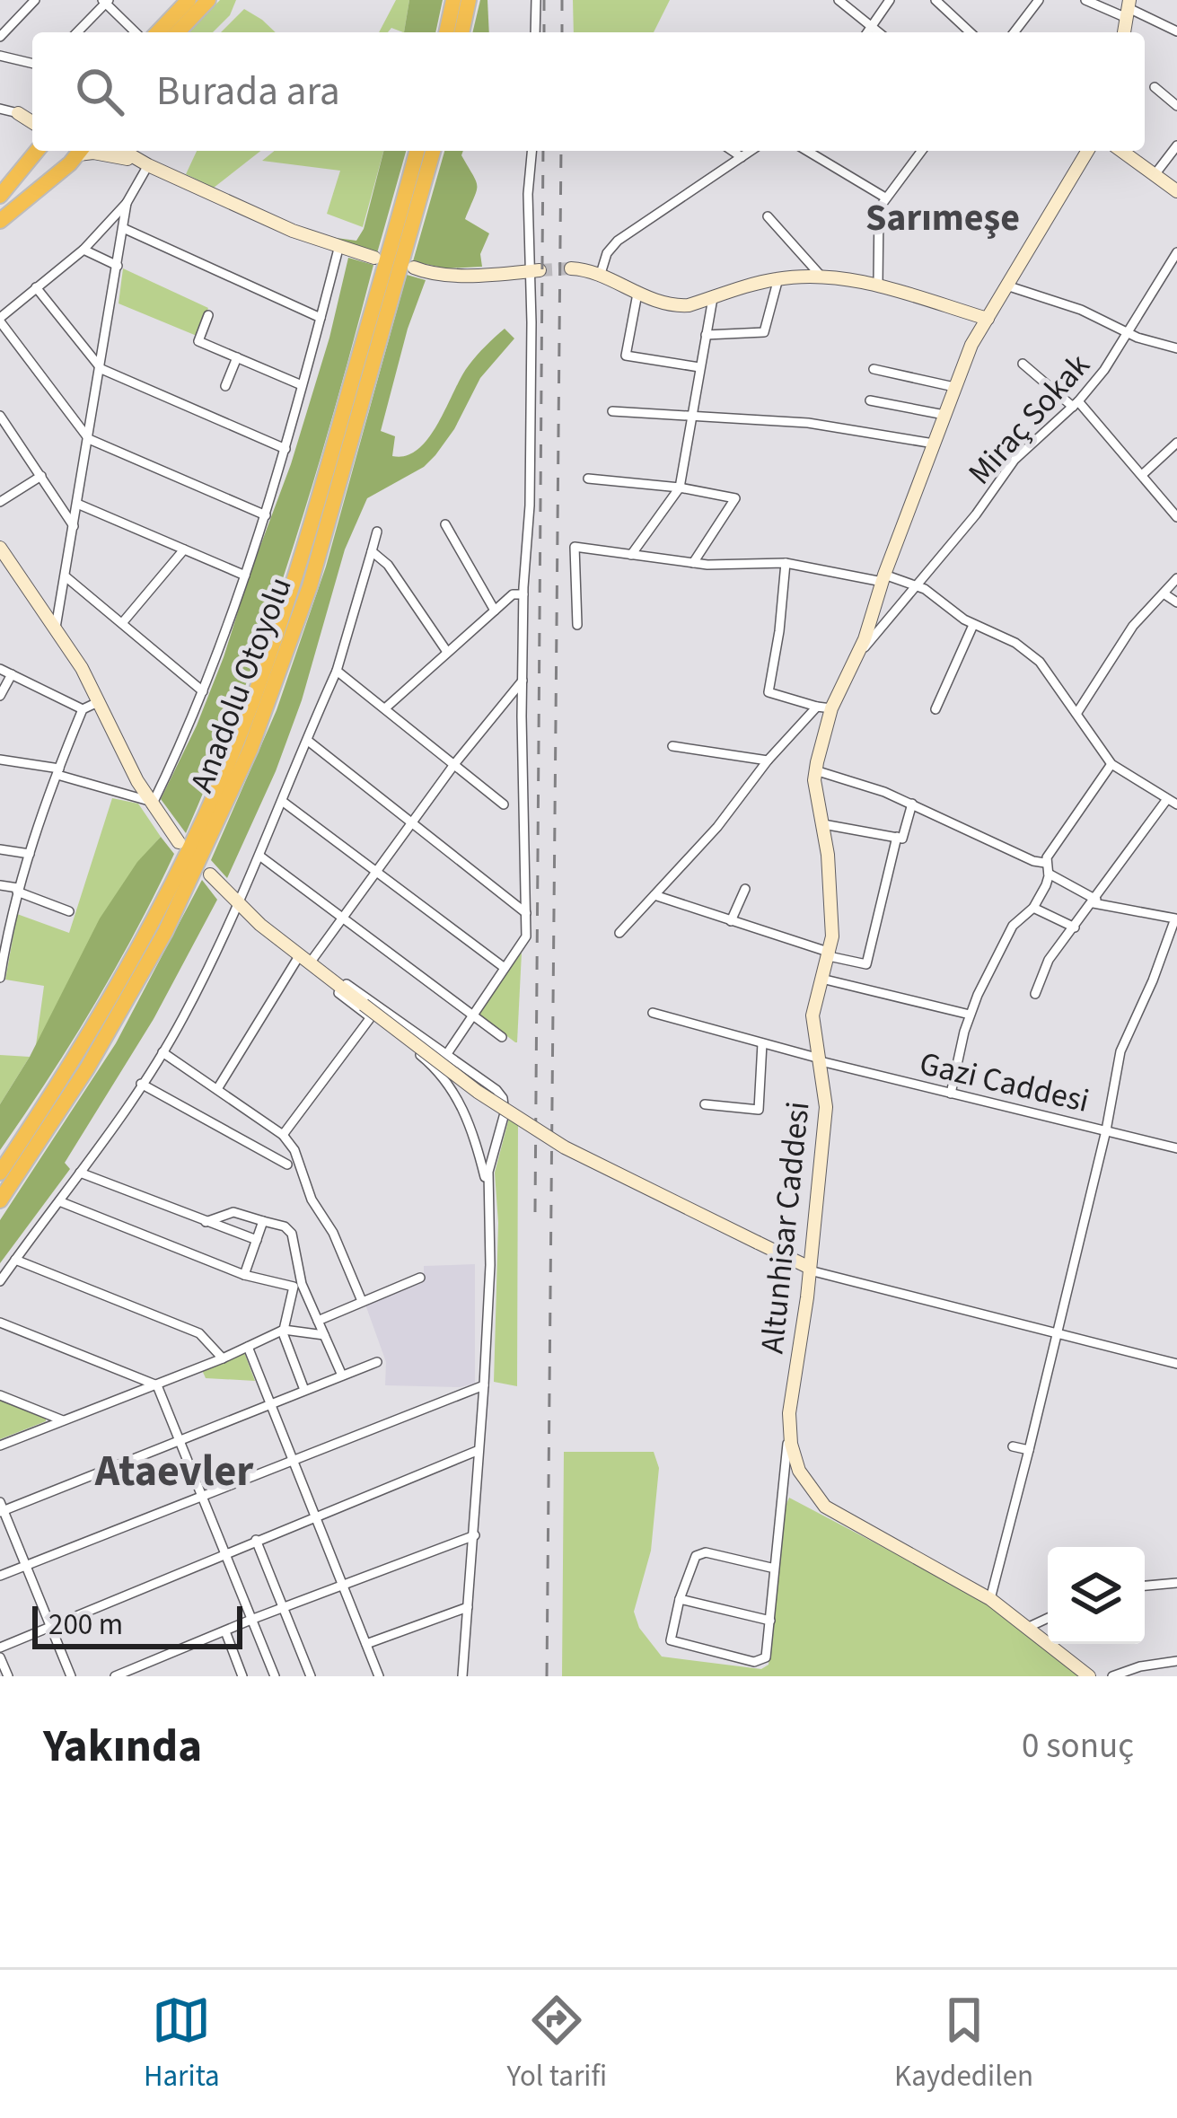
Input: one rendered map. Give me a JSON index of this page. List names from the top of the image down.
{
  "streets": {
    "highway": ["Anadolu Otoyolu"],
    "street": ["Miraç Sokak", "Gazi Caddesi", "Altunhisar Caddesi"]
  },
  "crossings": [
    ["Miraç Sokak", "Altunhisar Caddesi"],
    ["Gazi Caddesi", "Altunhisar Caddesi"]
  ],
  "districts": ["Sarımeşe", "Ataevler"],
  "scale_bar": "200 m",
  "page": {
    "search": "Burada ara",
    "scale": "200 m",
    "heading": ["Yakında", "0 sonuç"],
    "nav": ["Harita", "Yol tarifi", "Kaydedilen"]
  }
}
